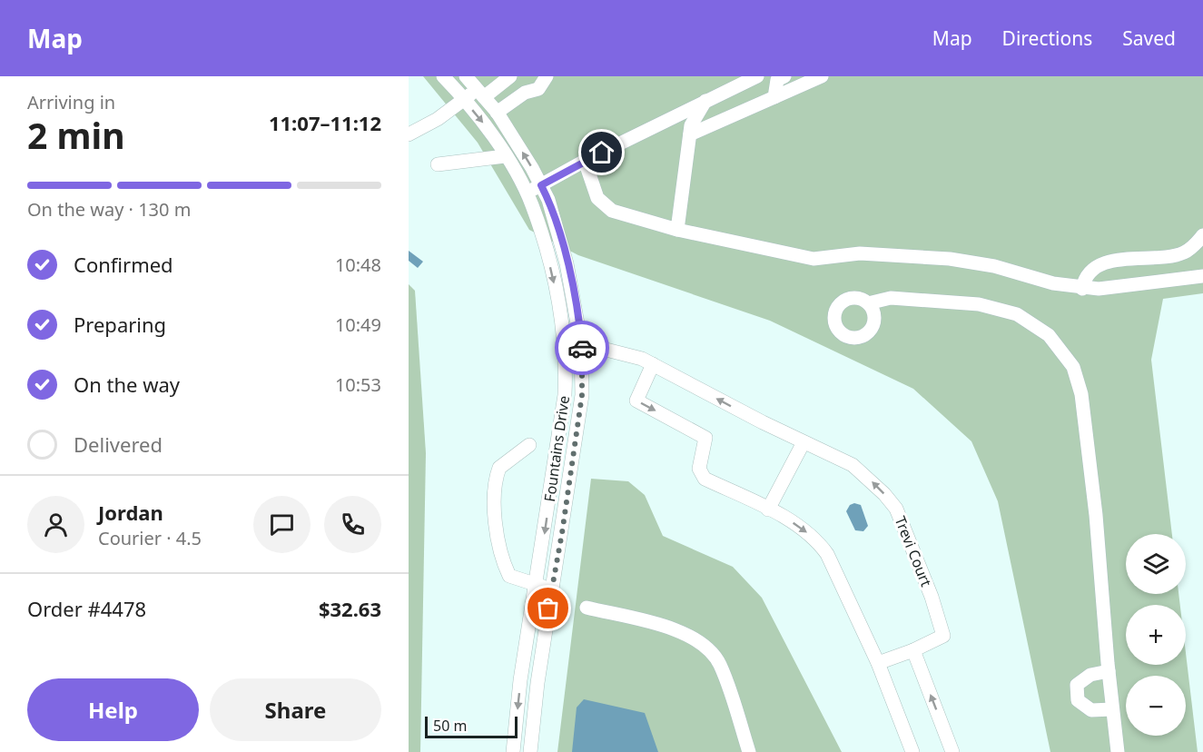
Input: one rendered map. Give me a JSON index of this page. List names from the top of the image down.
{
  "streets": {
    "street": ["Fountains Drive", "Trevi Court"]
  },
  "crossings": [
    ["Fountains Drive", "Trevi Court"]
  ],
  "one_way": ["Trevi Court"],
  "scale_bar": "50 m",
  "page": {
    "header": "Map",
    "nav": ["Map", "Directions", "Saved"],
    "heading": ["2 min", "Arriving in", "11:07–11:12"],
    "panel": [
      "Jordan",
      "Courier · 4.5",
      "Order #4478",
      "$32.63"
    ],
    "bar": "On the way · 130 m",
    "list": [
      ["Confirmed", "10:48"],
      ["Preparing", "10:49"],
      ["On the way", "10:53"],
      "Delivered"
    ],
    "map_buttons": ["+", "−"],
    "buttons": ["Help", "Share"],
    "scale": "50 m"
  }
}
